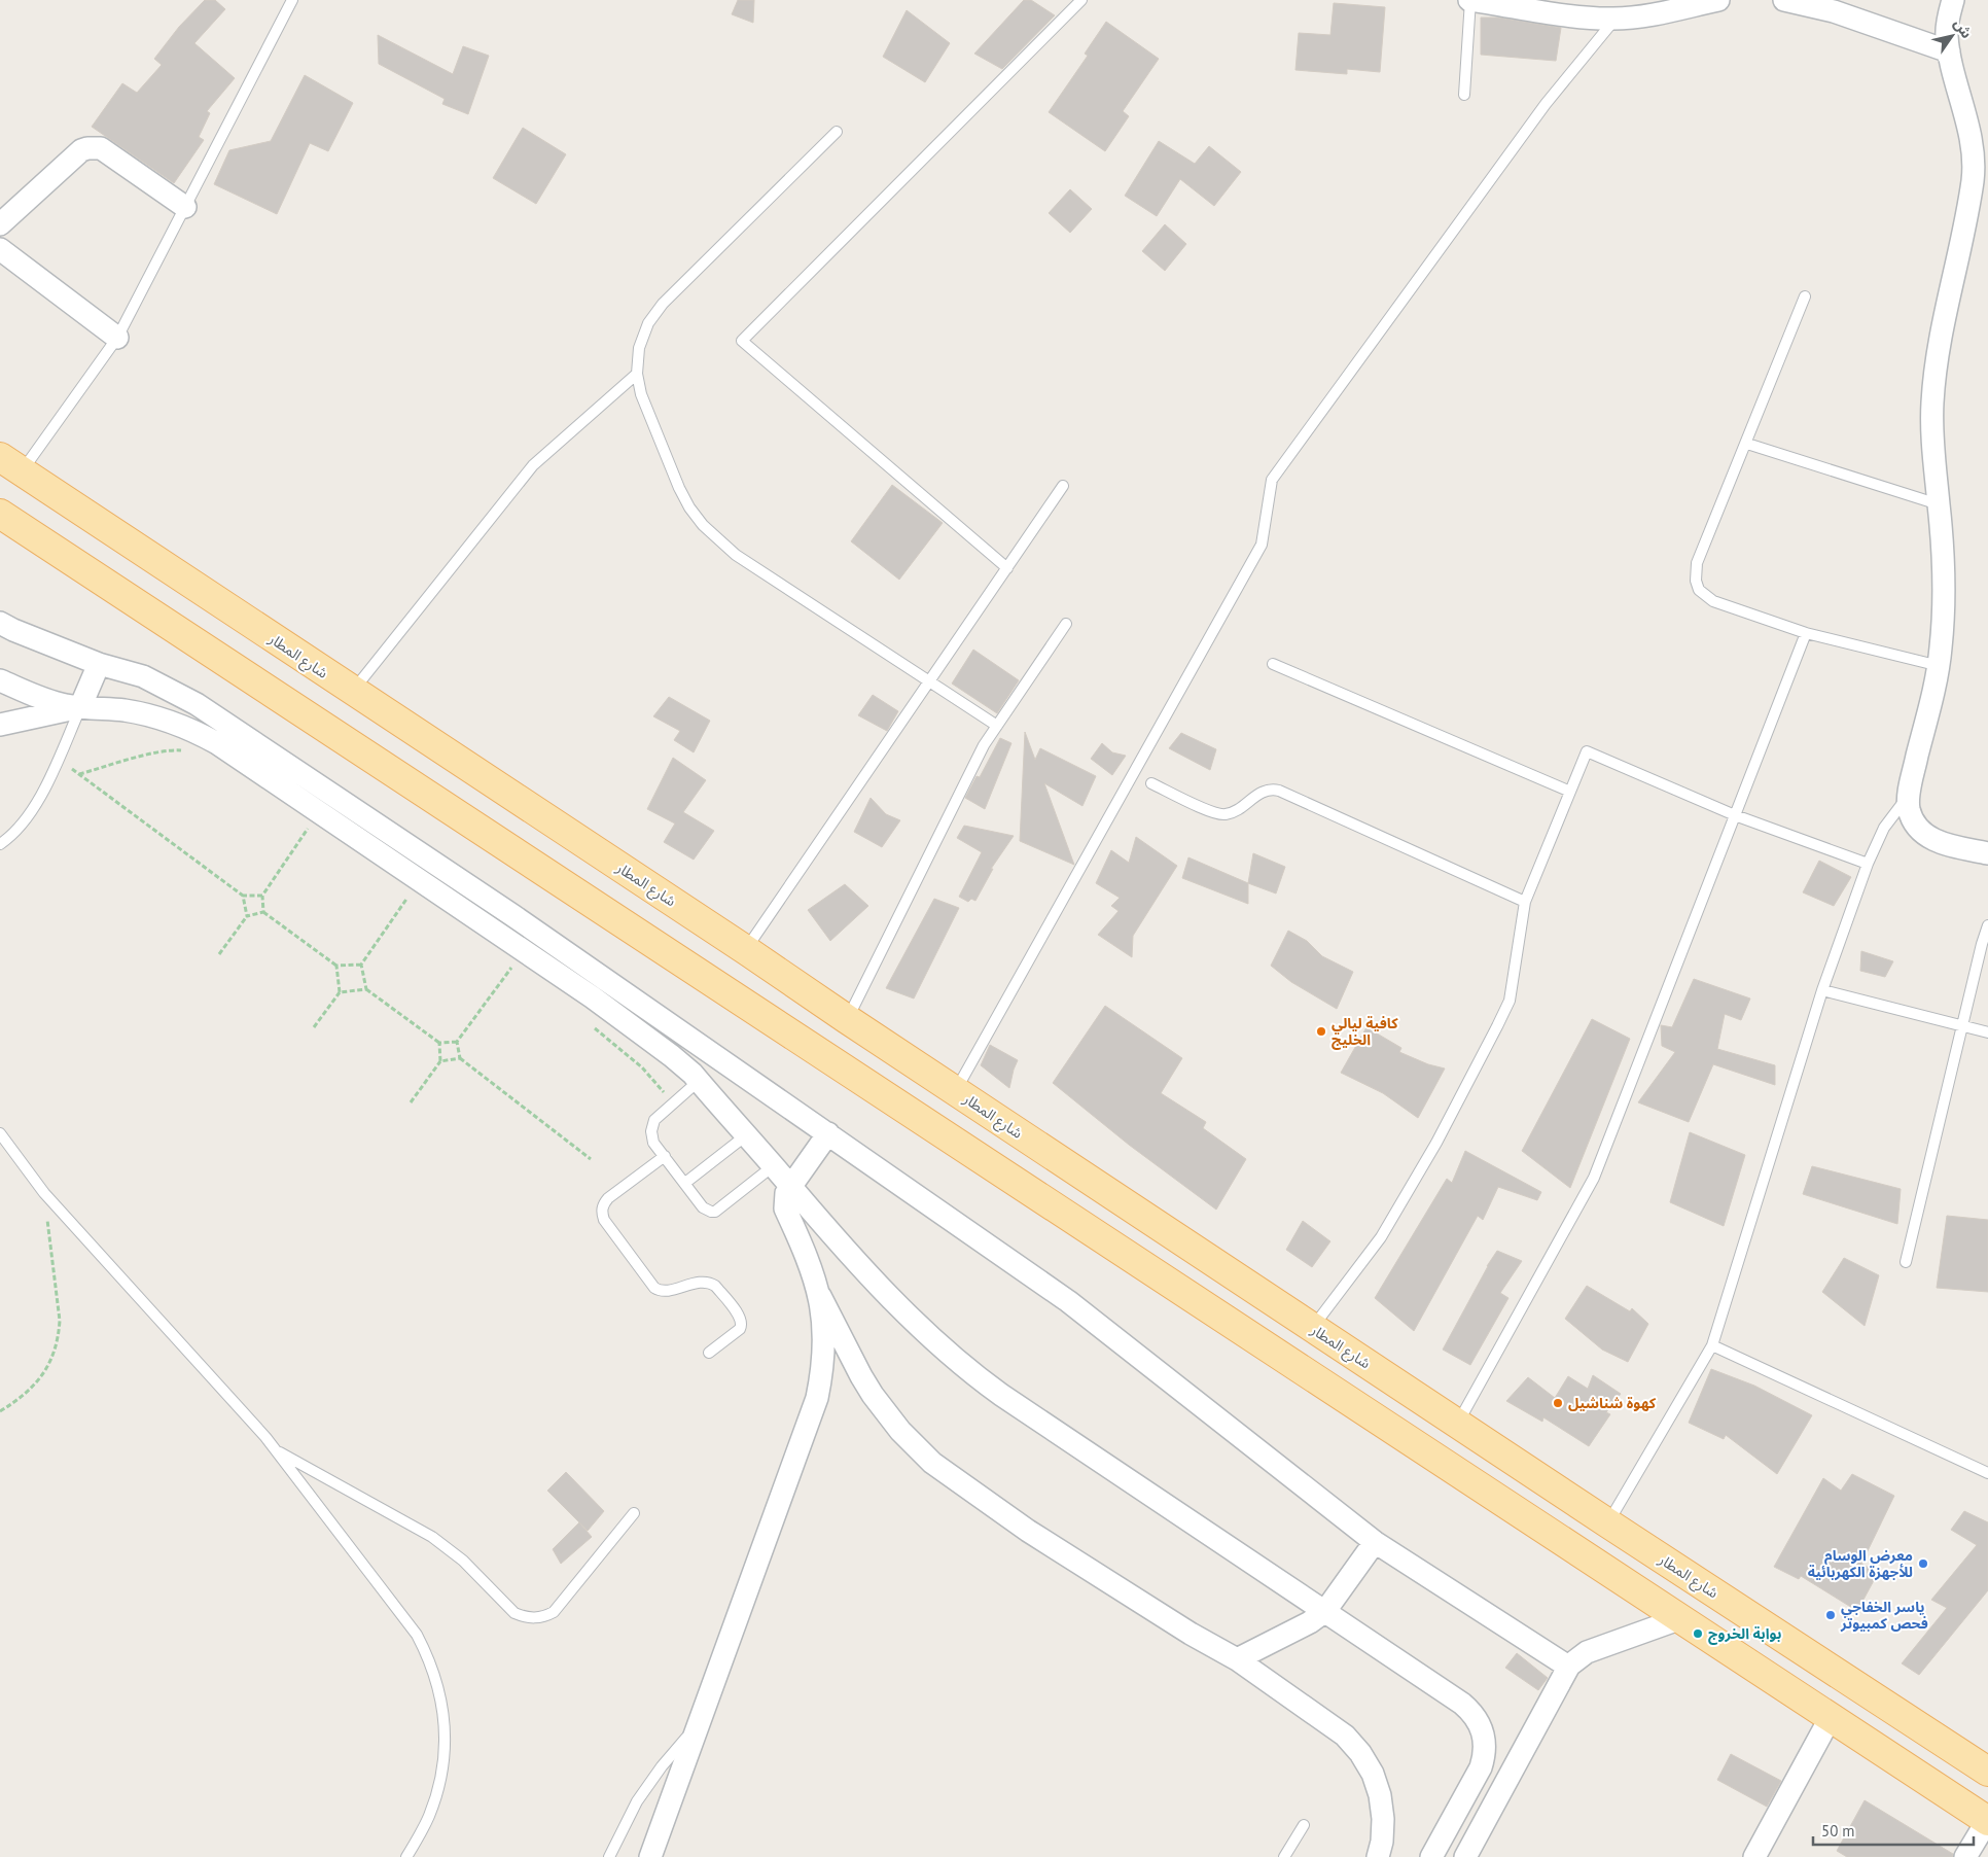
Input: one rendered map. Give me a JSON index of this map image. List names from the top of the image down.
{
  "streets": {
    "main road": ["شارع المطار"]
  },
  "places": [
    "كافية ليالي الخليج",
    "كهوة شناشيل",
    "معرض الوسام للأجهزة الكهربائية",
    "ياسر الخفاجي فحص كمبيوتر",
    "بوابة الخروج"
  ],
  "scale_bar": "50 m",
  "north": "top right"
}
